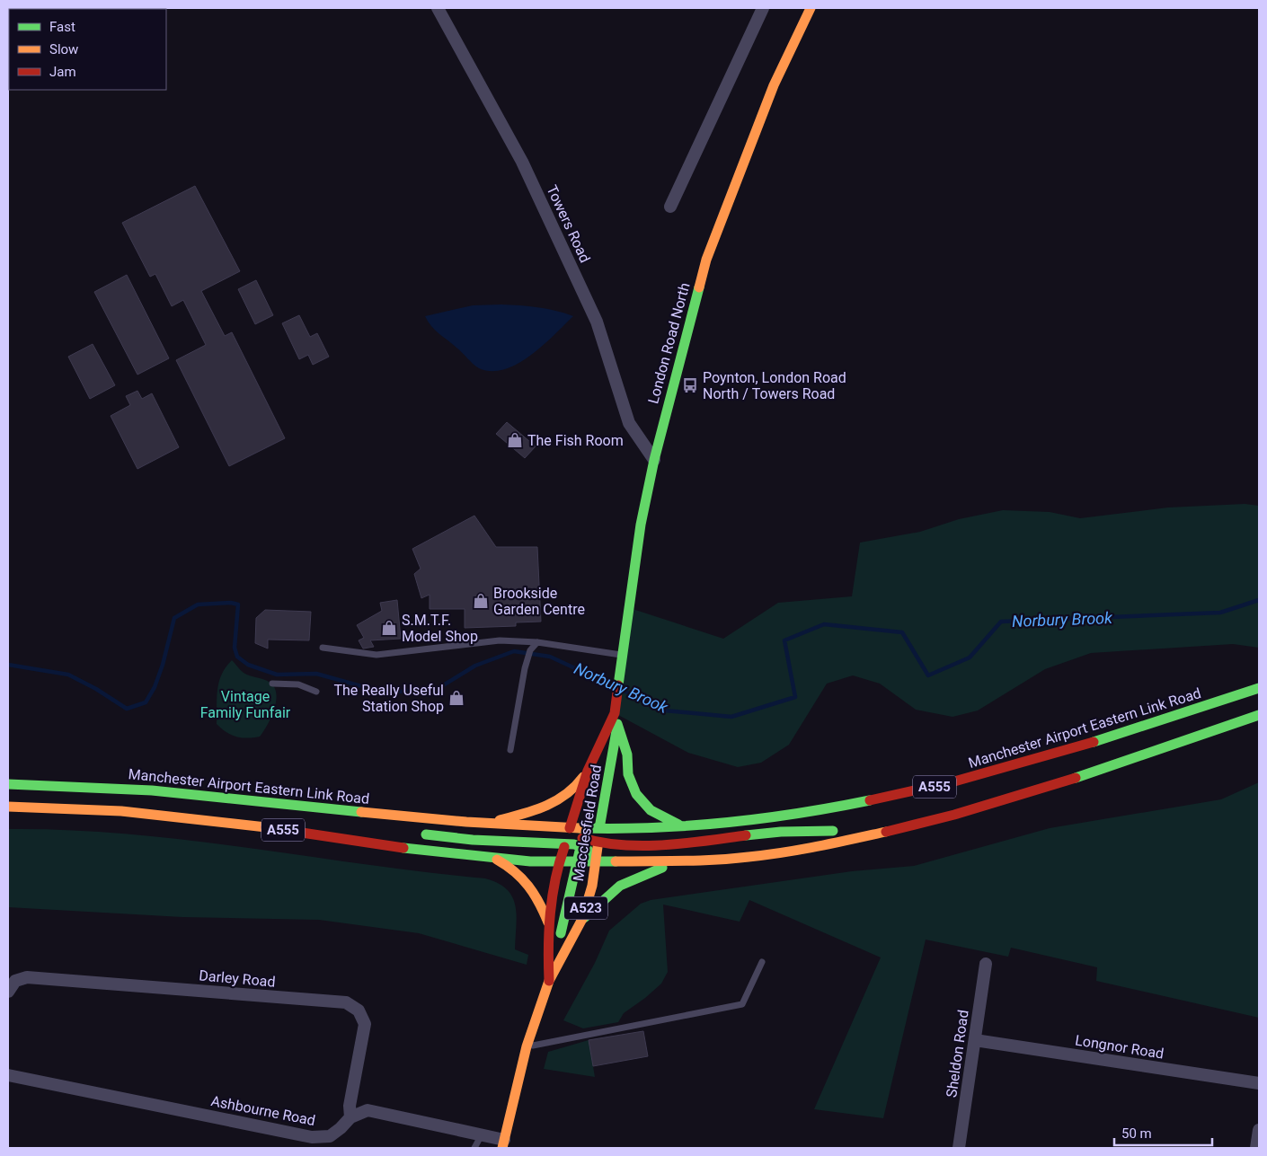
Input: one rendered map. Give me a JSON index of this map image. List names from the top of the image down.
{
  "streets": {
    "main road": [
      "London Road North",
      "Manchester Airport Eastern Link Road",
      "A555",
      "Macclesfield Road",
      "A523"
    ],
    "street": [
      "Towers Road",
      "Darley Road",
      "Longnor Road",
      "Sheldon Road",
      "Ashbourne Road"
    ]
  },
  "crossings": [
    ["Towers Road", "London Road North"],
    ["London Road North", "Macclesfield Road"],
    ["Manchester Airport Eastern Link Road", "A555"],
    ["Manchester Airport Eastern Link Road", "Macclesfield Road"],
    ["A555", "Macclesfield Road"],
    ["Macclesfield Road", "Ashbourne Road"],
    ["Darley Road", "Ashbourne Road"],
    ["Longnor Road", "Sheldon Road"]
  ],
  "water": ["Norbury Brook"],
  "parks": ["Vintage Family Funfair"],
  "places": {
    "bus stop": ["Poynton, London Road North / Towers Road"],
    "shop": [
      "The Fish Room",
      "Brookside Garden Centre",
      "S.M.T.F. Model Shop",
      "The Really Useful Station Shop"
    ]
  },
  "legend": ["Fast", "Slow", "Jam"],
  "scale_bar": "50 m"
}
